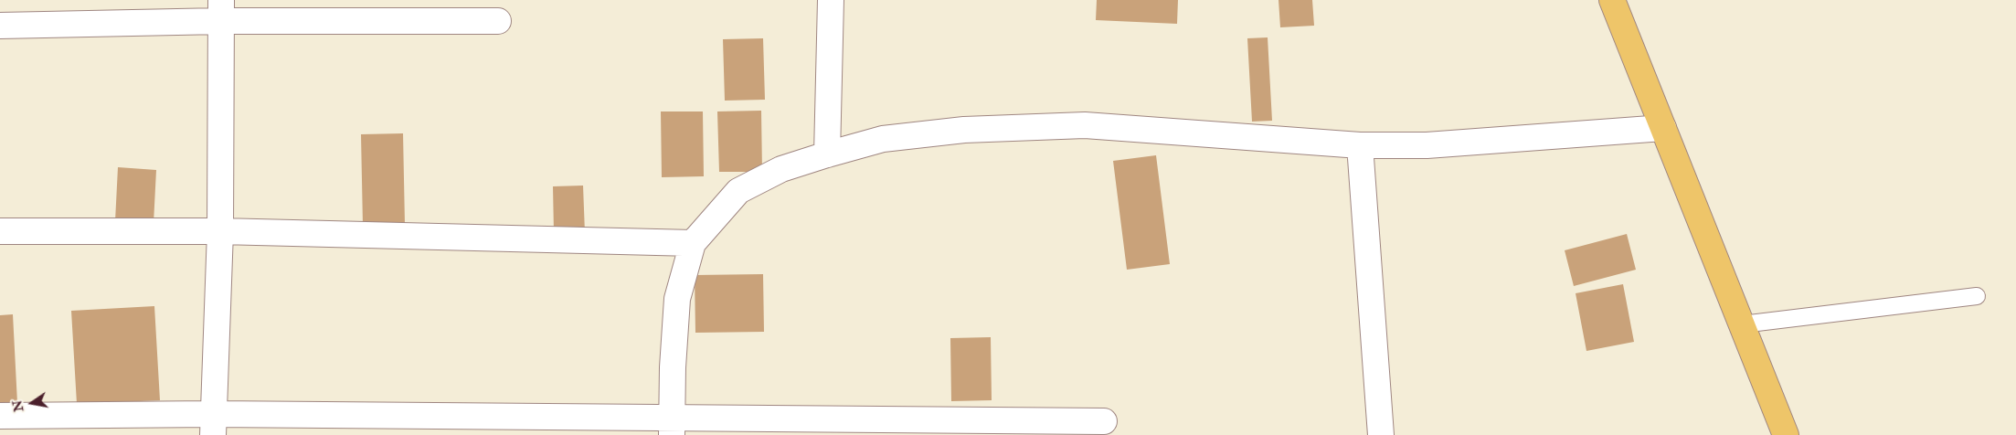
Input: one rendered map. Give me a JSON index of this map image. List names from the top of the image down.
{
  "north": "left"
}
